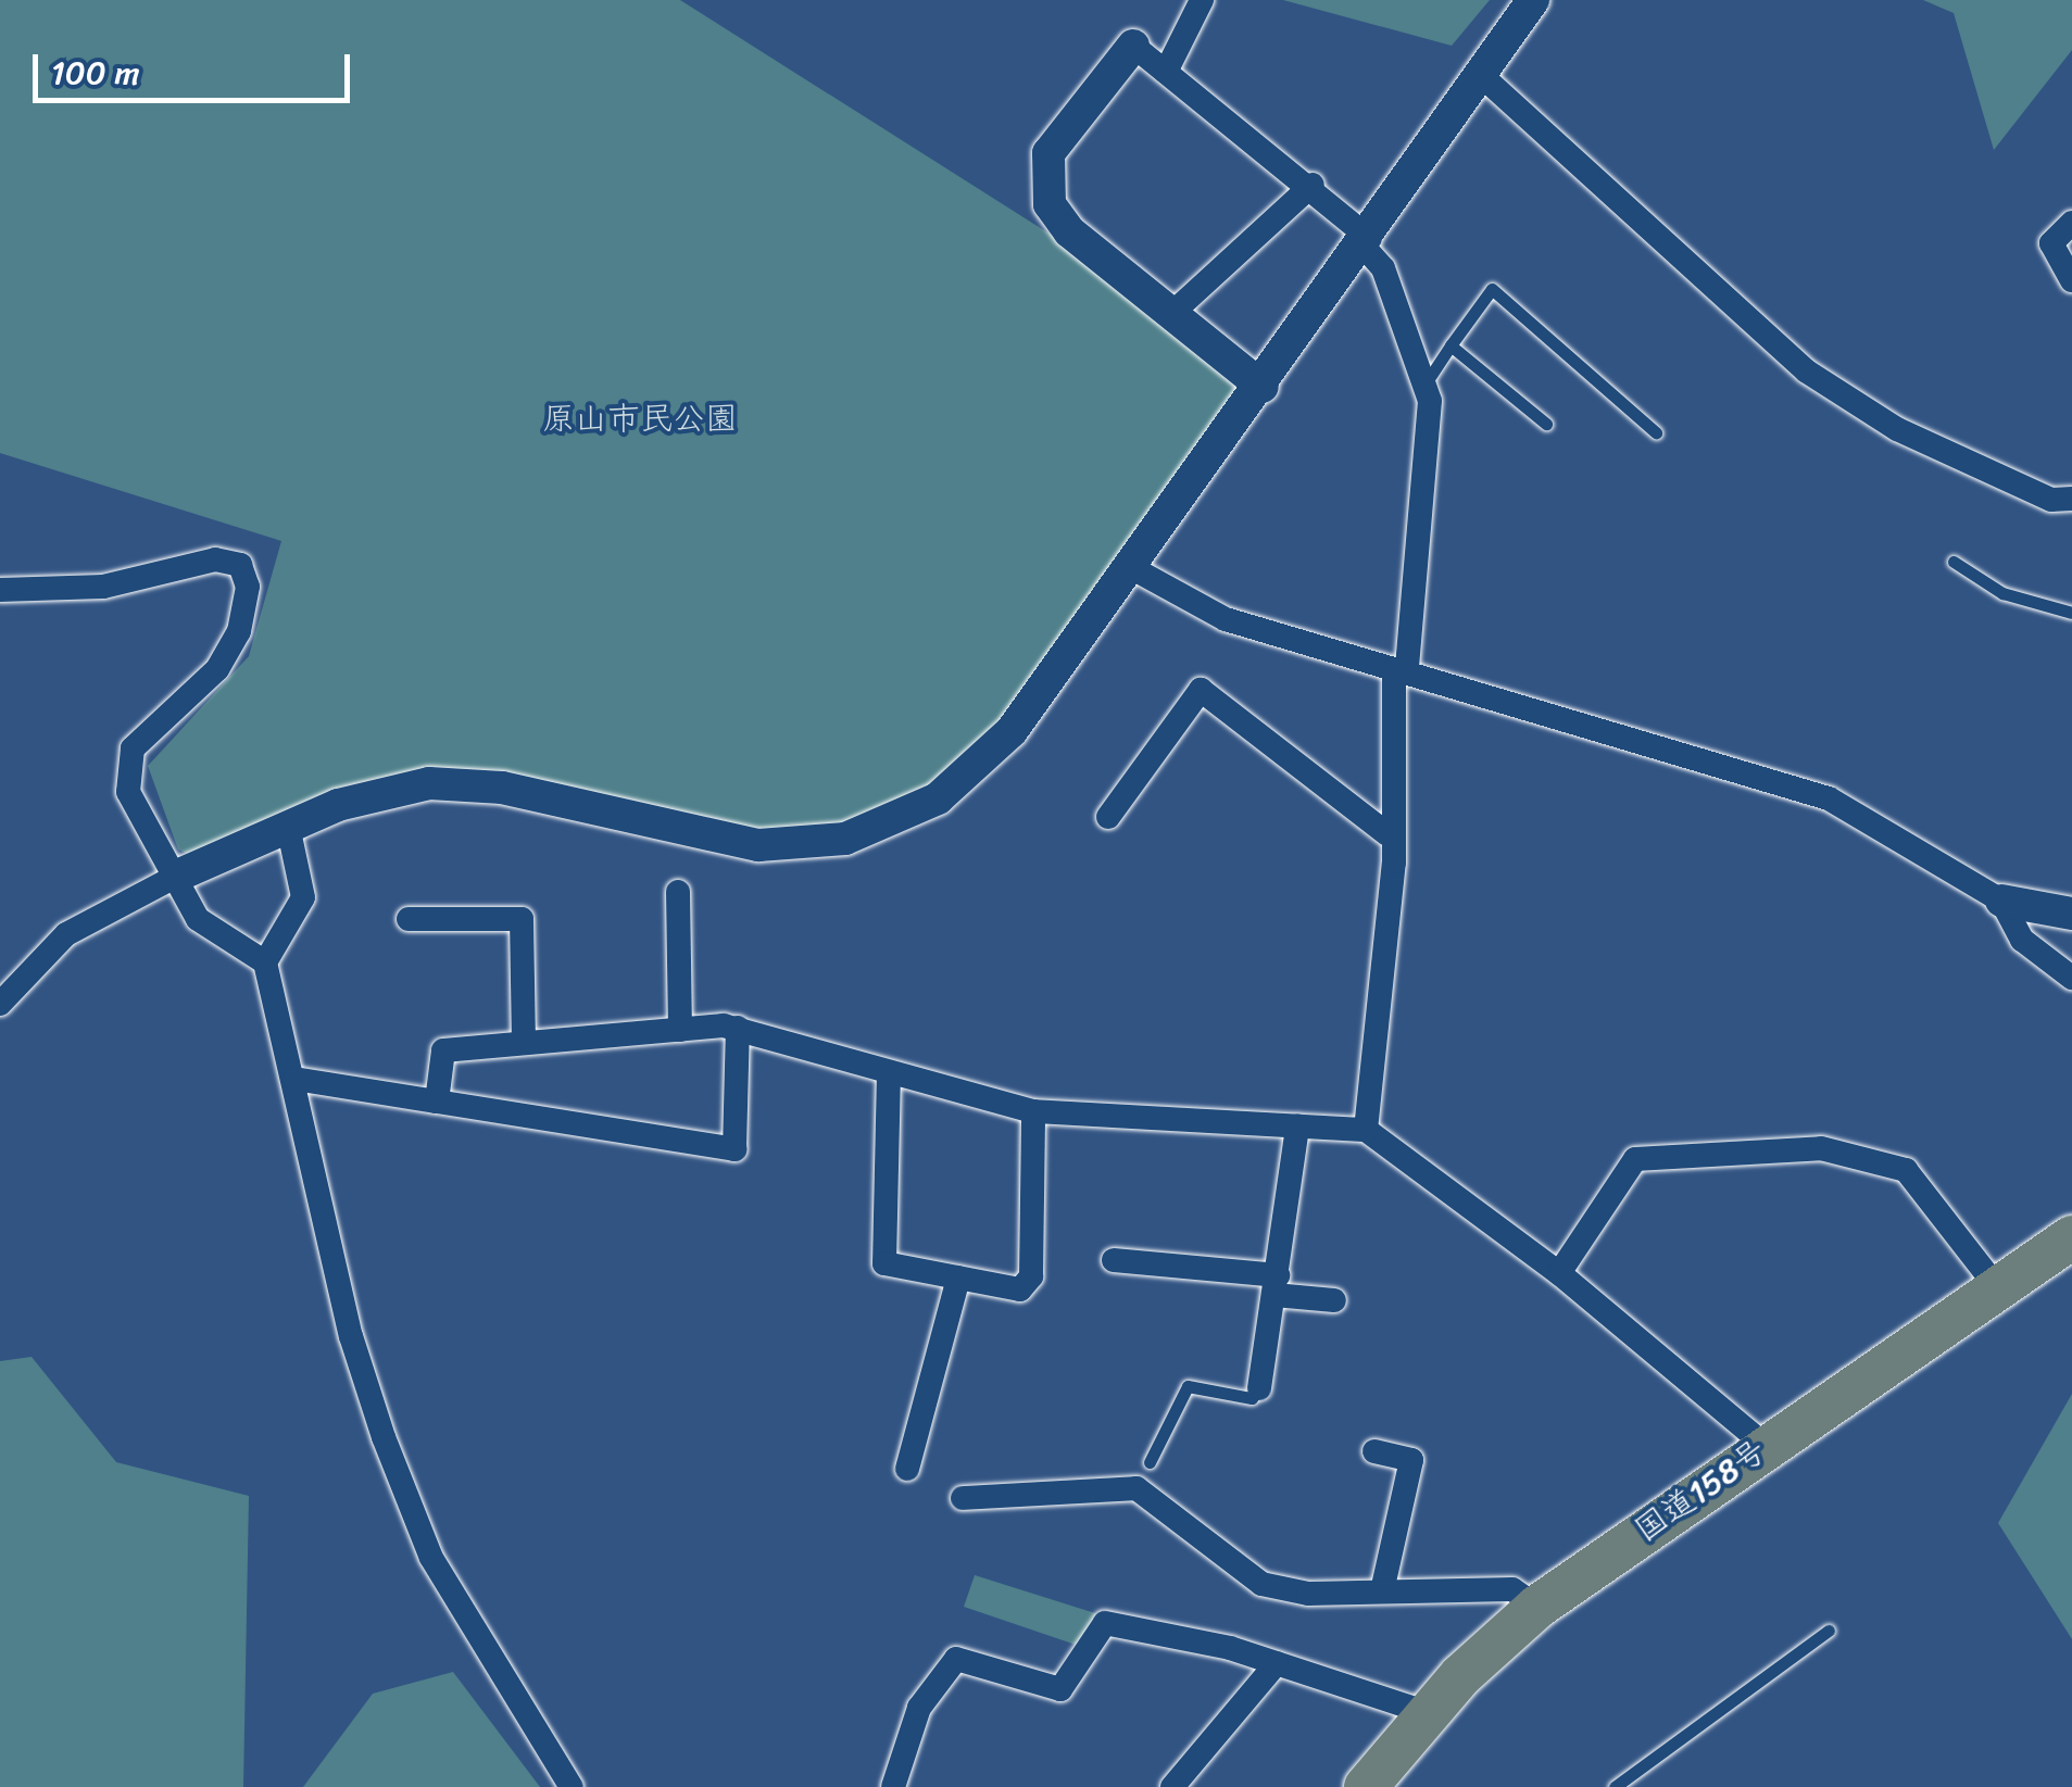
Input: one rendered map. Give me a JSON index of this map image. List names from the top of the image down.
{
  "streets": {
    "highway": ["国道158号"]
  },
  "parks": ["原山市民公園"],
  "scale_bar": "100 m"
}
